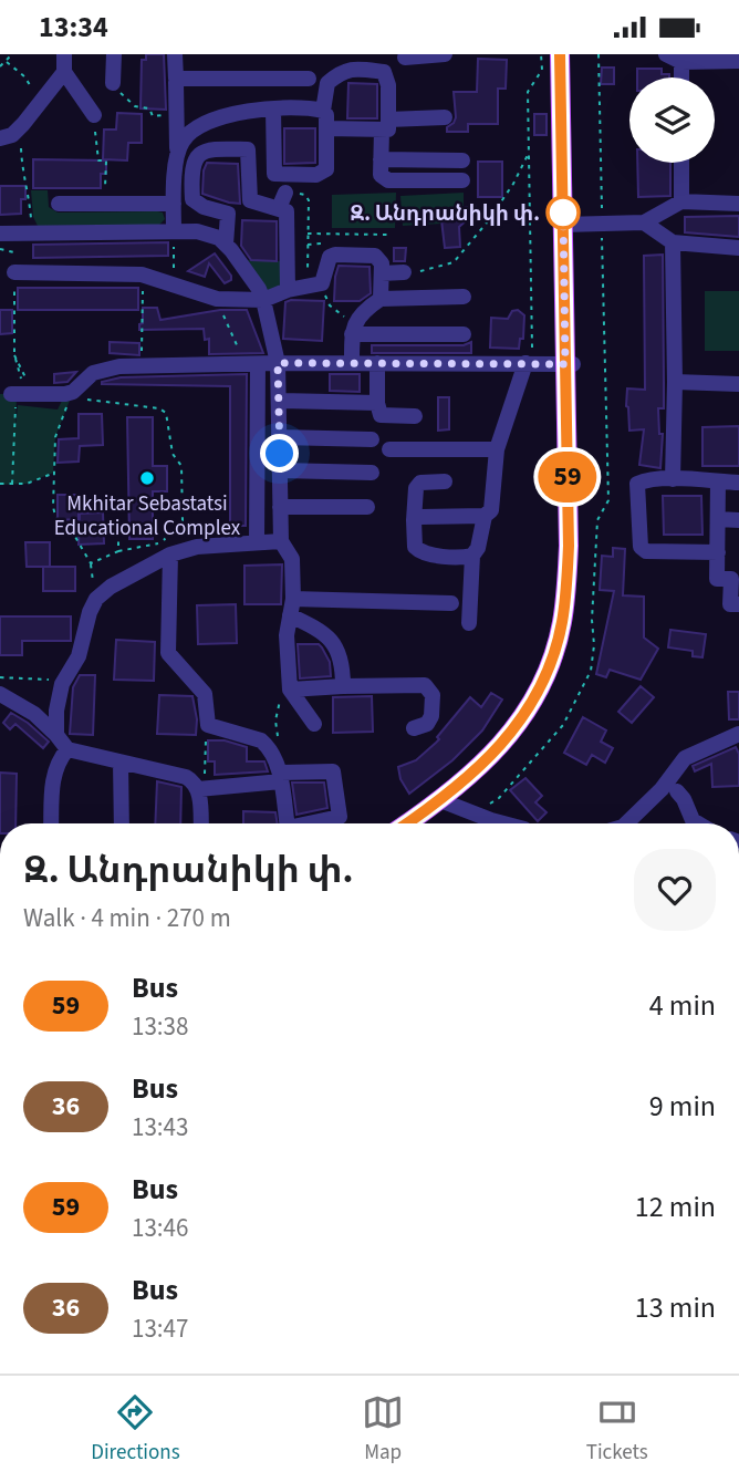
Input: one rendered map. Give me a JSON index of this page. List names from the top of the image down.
{
  "places": ["Զ. Անդրանիկի փ.", "Mkhitar Sebastatsi Educational Complex"],
  "lines": ["bus line 59"],
  "page": {
    "status": "13:34",
    "on_map": "59",
    "heading": ["Զ. Անդրանիկի փ.", "Walk · 4 min · 270 m"],
    "list": [
      {
        "mark": "59",
        "name": "Bus",
        "note": "13:38",
        "value": "4 min"
      },
      {
        "mark": "36",
        "name": "Bus",
        "note": "13:43",
        "value": "9 min"
      },
      {
        "mark": "59",
        "name": "Bus",
        "note": "13:46",
        "value": "12 min"
      },
      {
        "mark": "36",
        "name": "Bus",
        "note": "13:47",
        "value": "13 min"
      }
    ],
    "tabs": ["Directions", "Map", "Tickets"]
  }
}
